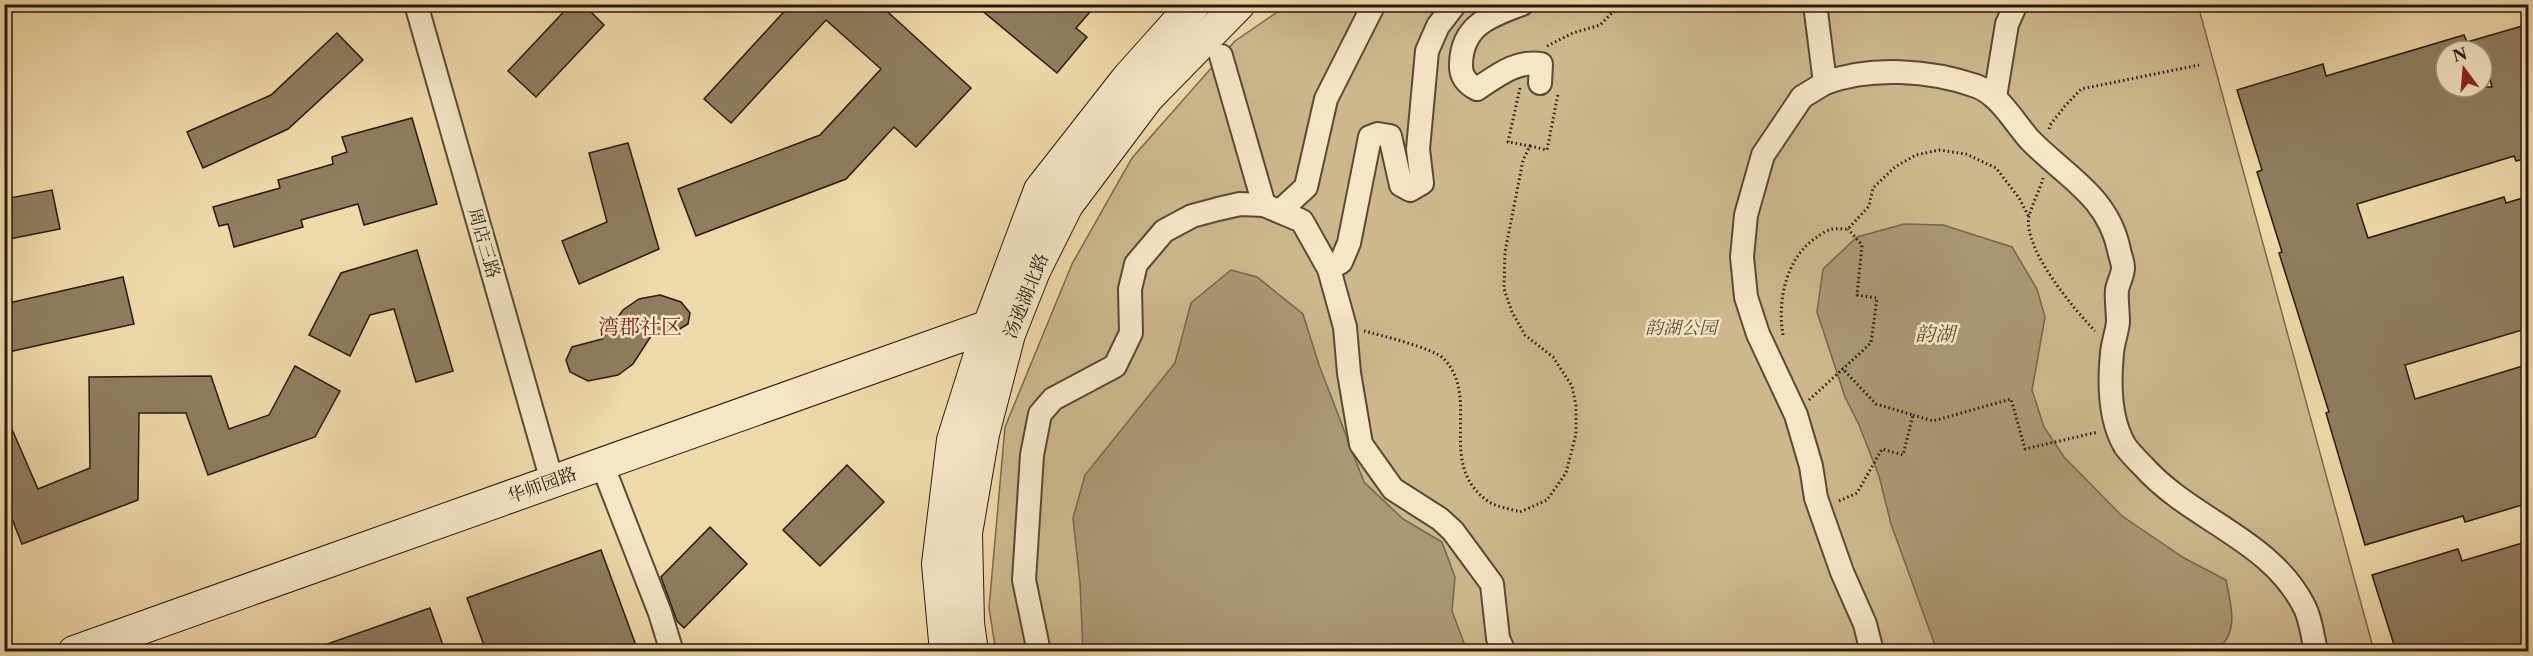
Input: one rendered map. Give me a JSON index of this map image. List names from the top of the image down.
{
  "streets": {
    "street": ["周店三路", "汤逊湖北路", "华师园路"]
  },
  "crossings": [
    ["周店三路", "华师园路"],
    ["汤逊湖北路", "华师园路"]
  ],
  "districts": ["湾郡社区"],
  "water": ["韵湖"],
  "parks": ["韵湖公园"],
  "north": "top"
}
